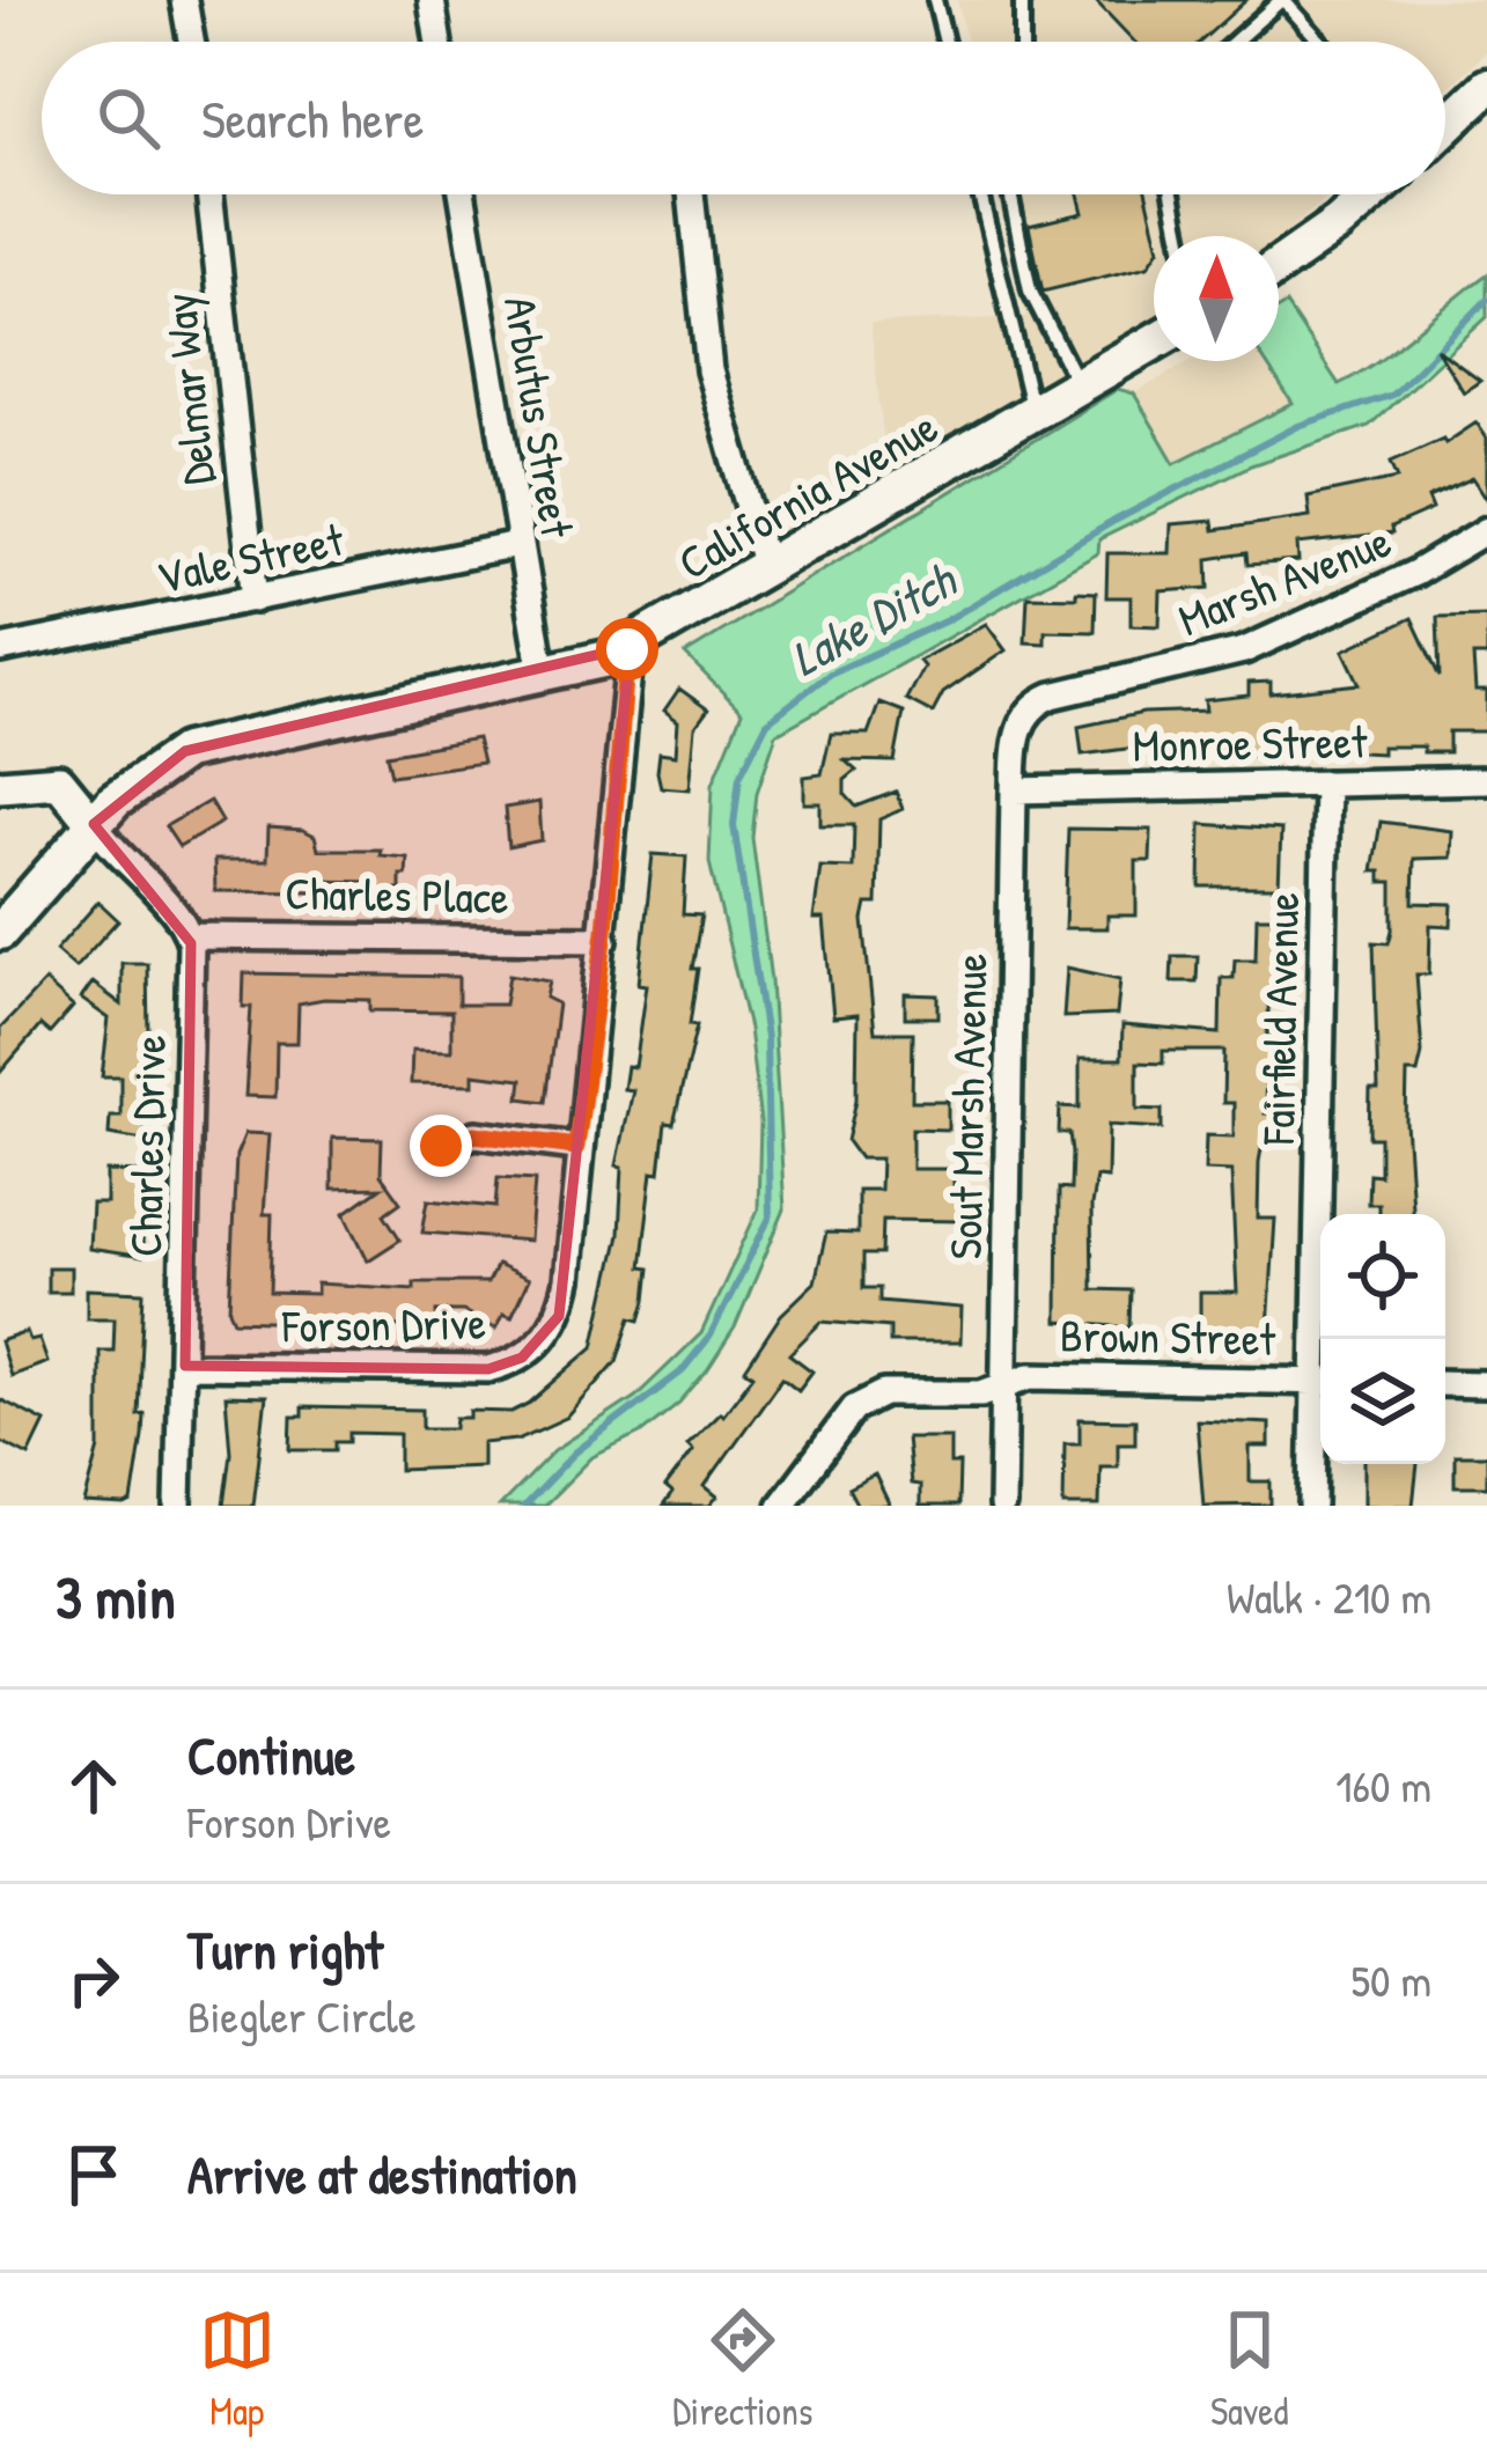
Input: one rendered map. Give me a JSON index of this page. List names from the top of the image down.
{
  "streets": {
    "main road": ["California Avenue"],
    "street": [
      "Delmar Way",
      "Arbutus Street",
      "Vale Street",
      "Marsh Avenue",
      "Monroe Street",
      "Charles Place",
      "Fairfield Avenue",
      "Sout Marsh Avenue",
      "Charles Drive",
      "Forson Drive",
      "Brown Street"
    ]
  },
  "crossings": [
    ["Delmar Way", "Vale Street"],
    ["Arbutus Street", "California Avenue"],
    ["Arbutus Street", "Vale Street"],
    ["California Avenue", "Forson Drive"],
    ["Marsh Avenue", "Sout Marsh Avenue"],
    ["Monroe Street", "Fairfield Avenue"],
    ["Monroe Street", "Sout Marsh Avenue"],
    ["Charles Place", "Charles Drive"],
    ["Charles Place", "Forson Drive"],
    ["Sout Marsh Avenue", "Brown Street"],
    ["Charles Drive", "Forson Drive"]
  ],
  "water": ["Lake Ditch"],
  "north": "top",
  "page": {
    "search": "Search here",
    "heading": ["3 min", "Walk · 210 m"],
    "list": [
      ["Continue", "Forson Drive", "160 m"],
      ["Turn right", "Biegler Circle", "50 m"],
      "Arrive at destination"
    ],
    "nav": ["Map", "Directions", "Saved"]
  }
}
